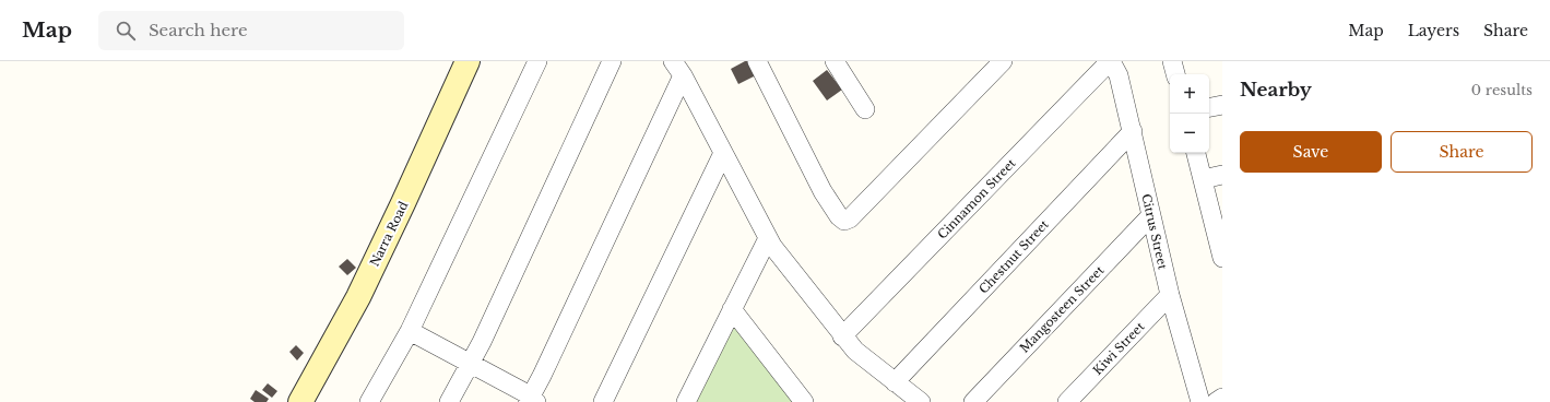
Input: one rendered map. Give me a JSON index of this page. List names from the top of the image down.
{
  "streets": {
    "street": [
      "Cinnamon Street",
      "Citrus Street",
      "Narra Road",
      "Chestnut Street",
      "Mangosteen Street",
      "Kiwi Street"
    ]
  },
  "crossings": [
    ["Cinnamon Street", "Citrus Street"],
    ["Citrus Street", "Chestnut Street"],
    ["Citrus Street", "Mangosteen Street"],
    ["Citrus Street", "Kiwi Street"]
  ],
  "page": {
    "header": "Map",
    "search": "Search here",
    "nav": ["Map", "Layers", "Share"],
    "heading": ["Nearby", "0 results"],
    "map_buttons": ["+", "−"],
    "buttons": ["Save", "Share"]
  }
}
